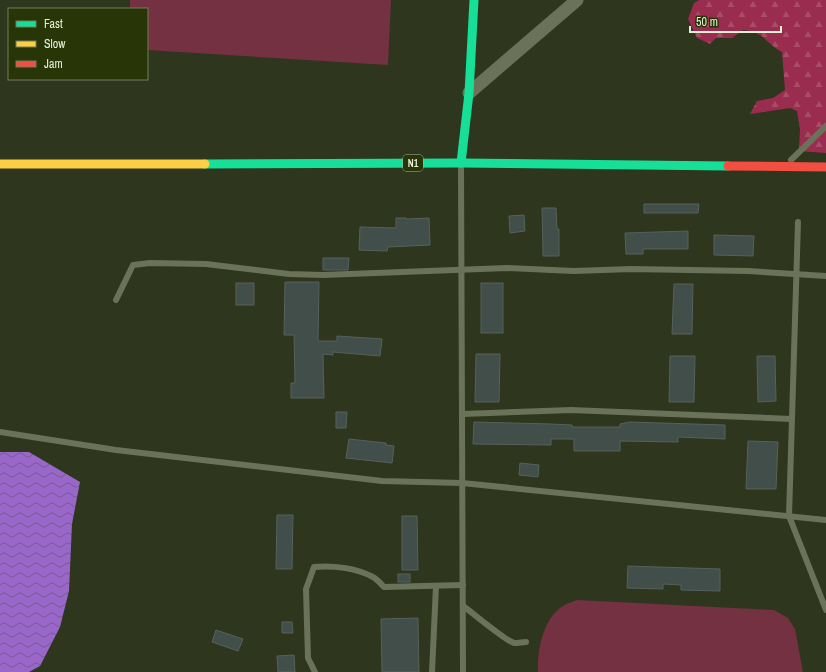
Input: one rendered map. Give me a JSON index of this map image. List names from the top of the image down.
{
  "streets": {
    "main road": ["N1"]
  },
  "legend": ["Fast", "Slow", "Jam"],
  "scale_bar": "50 m"
}
